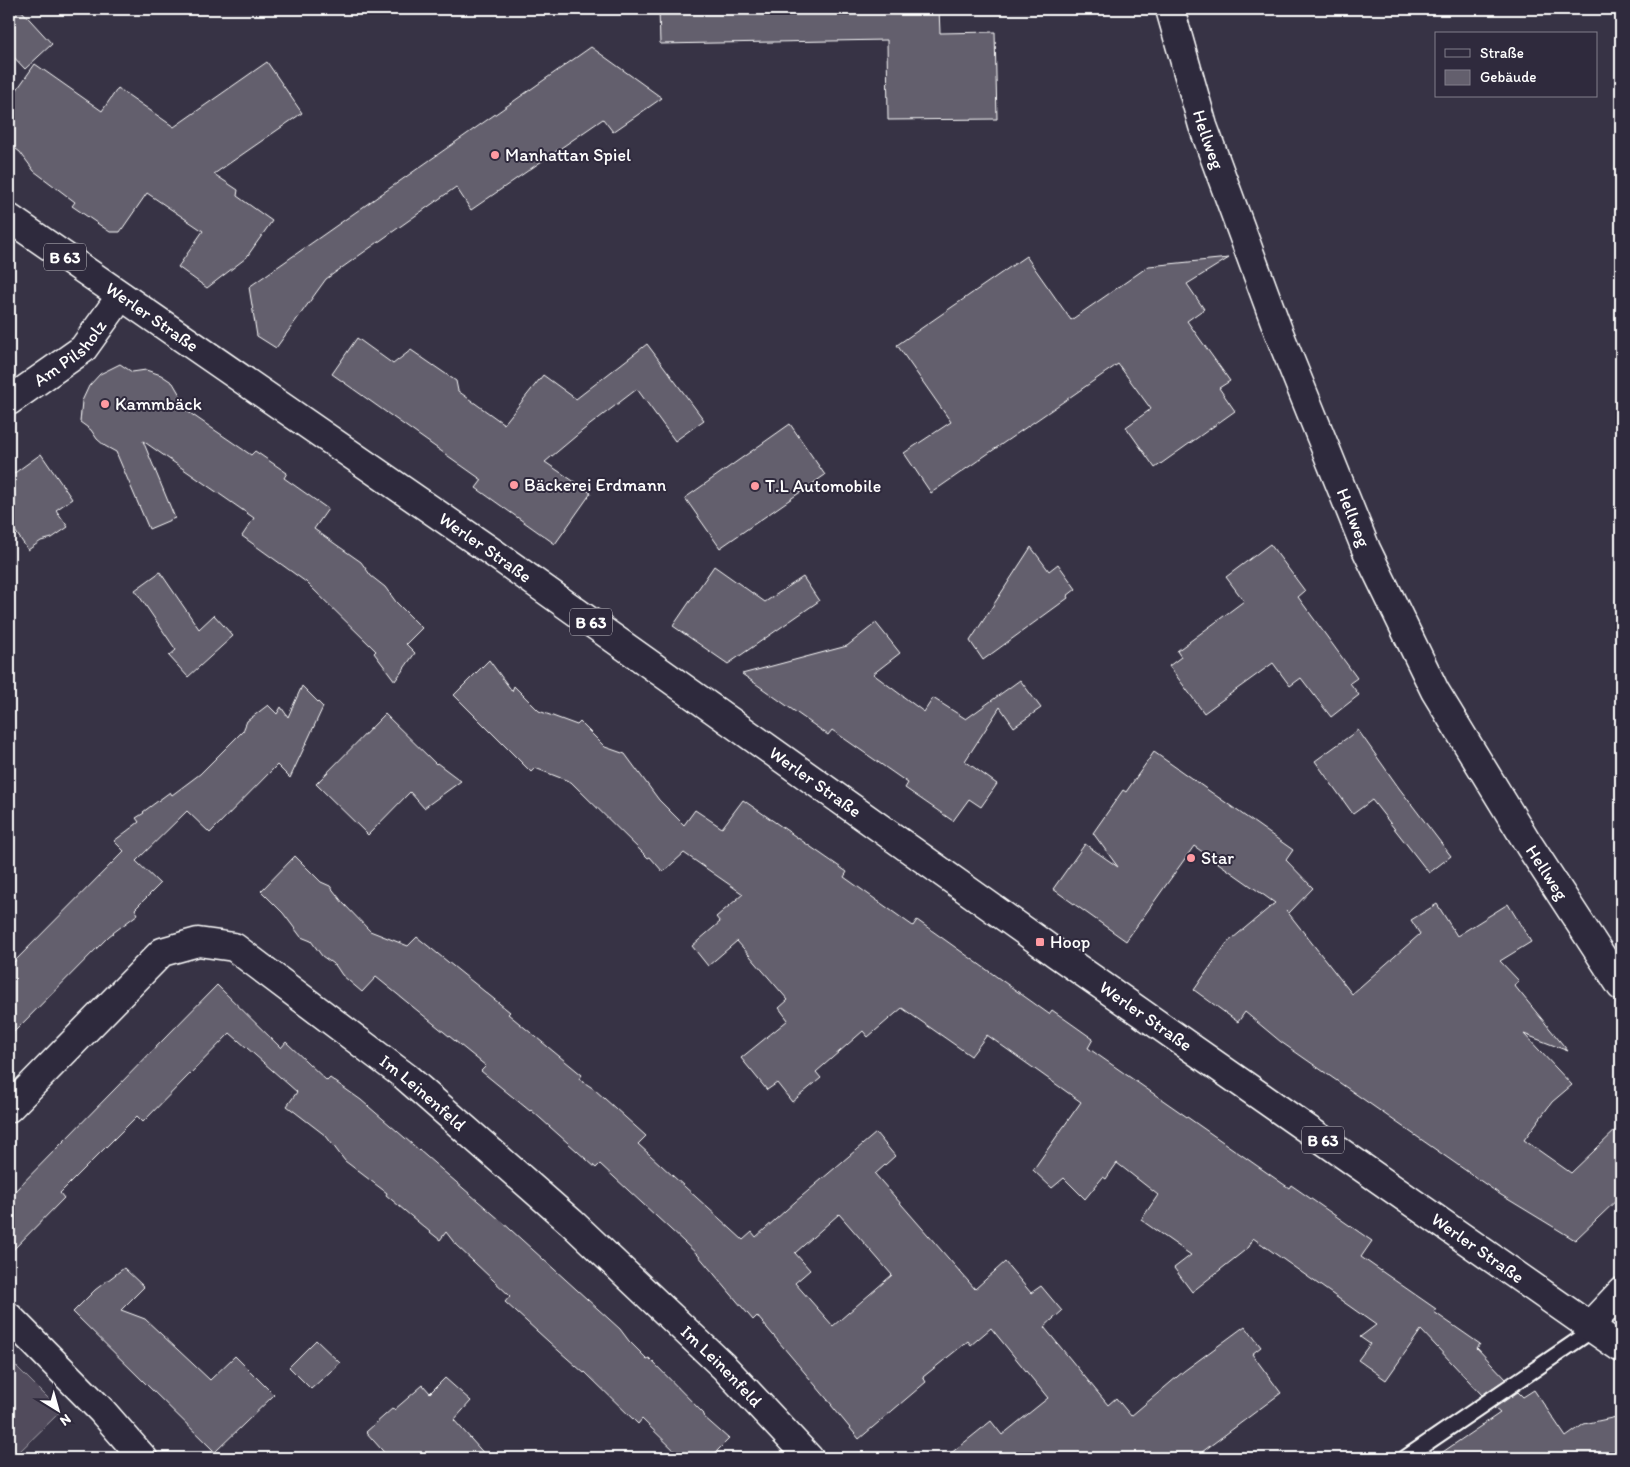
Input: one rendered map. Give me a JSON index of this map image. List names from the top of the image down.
{
  "streets": {
    "street": [
      "Hellweg",
      "B 63",
      "Werler Straße",
      "Am Pilsholz",
      "Im Leinenfeld"
    ]
  },
  "crossings": [
    ["Werler Straße", "Am Pilsholz"]
  ],
  "places": {
    "other": [
      "Manhattan Spiel",
      "Kammbäck",
      "Bäckerei Erdmann",
      "T.L Automobile",
      "Star"
    ],
    "transit": ["Hoop"]
  },
  "legend": ["Straße", "Gebäude"],
  "north": "bottom right"
}
